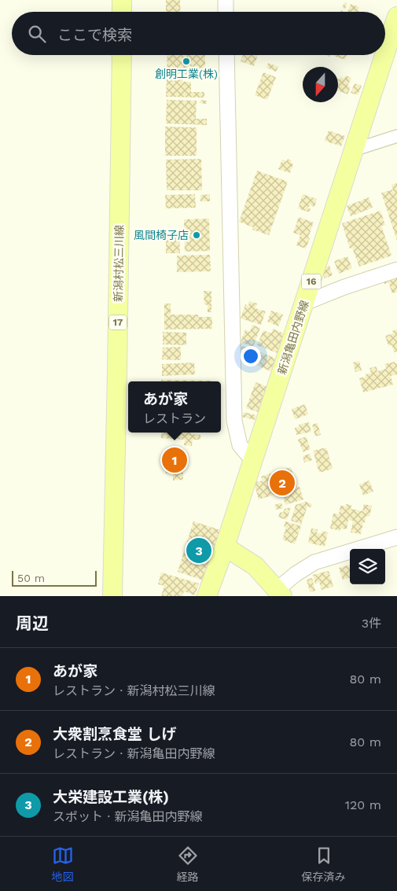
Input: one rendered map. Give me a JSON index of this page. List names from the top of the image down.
{
  "streets": {
    "main road": [
      "新潟村松三川線",
      "16",
      "17",
      "新潟亀田内野線"
    ]
  },
  "places": ["創明工業(株)", "風間椅子店"],
  "scale_bar": "50 m",
  "north": "bottom",
  "page": {
    "search": "ここで検索",
    "popup": ["あが家", "レストラン"],
    "pins": ["1", "2", "3"],
    "scale": "50 m",
    "heading": ["周辺", "3件"],
    "list": [
      {
        "mark": "1",
        "name": "あが家",
        "note": "レストラン · 新潟村松三川線",
        "value": "80 m"
      },
      {
        "mark": "2",
        "name": "大衆割烹食堂 しげ",
        "note": "レストラン · 新潟亀田内野線",
        "value": "80 m"
      },
      {
        "mark": "3",
        "name": "大栄建設工業(株)",
        "note": "スポット · 新潟亀田内野線",
        "value": "120 m"
      }
    ],
    "nav": ["地図", "経路", "保存済み"]
  }
}
